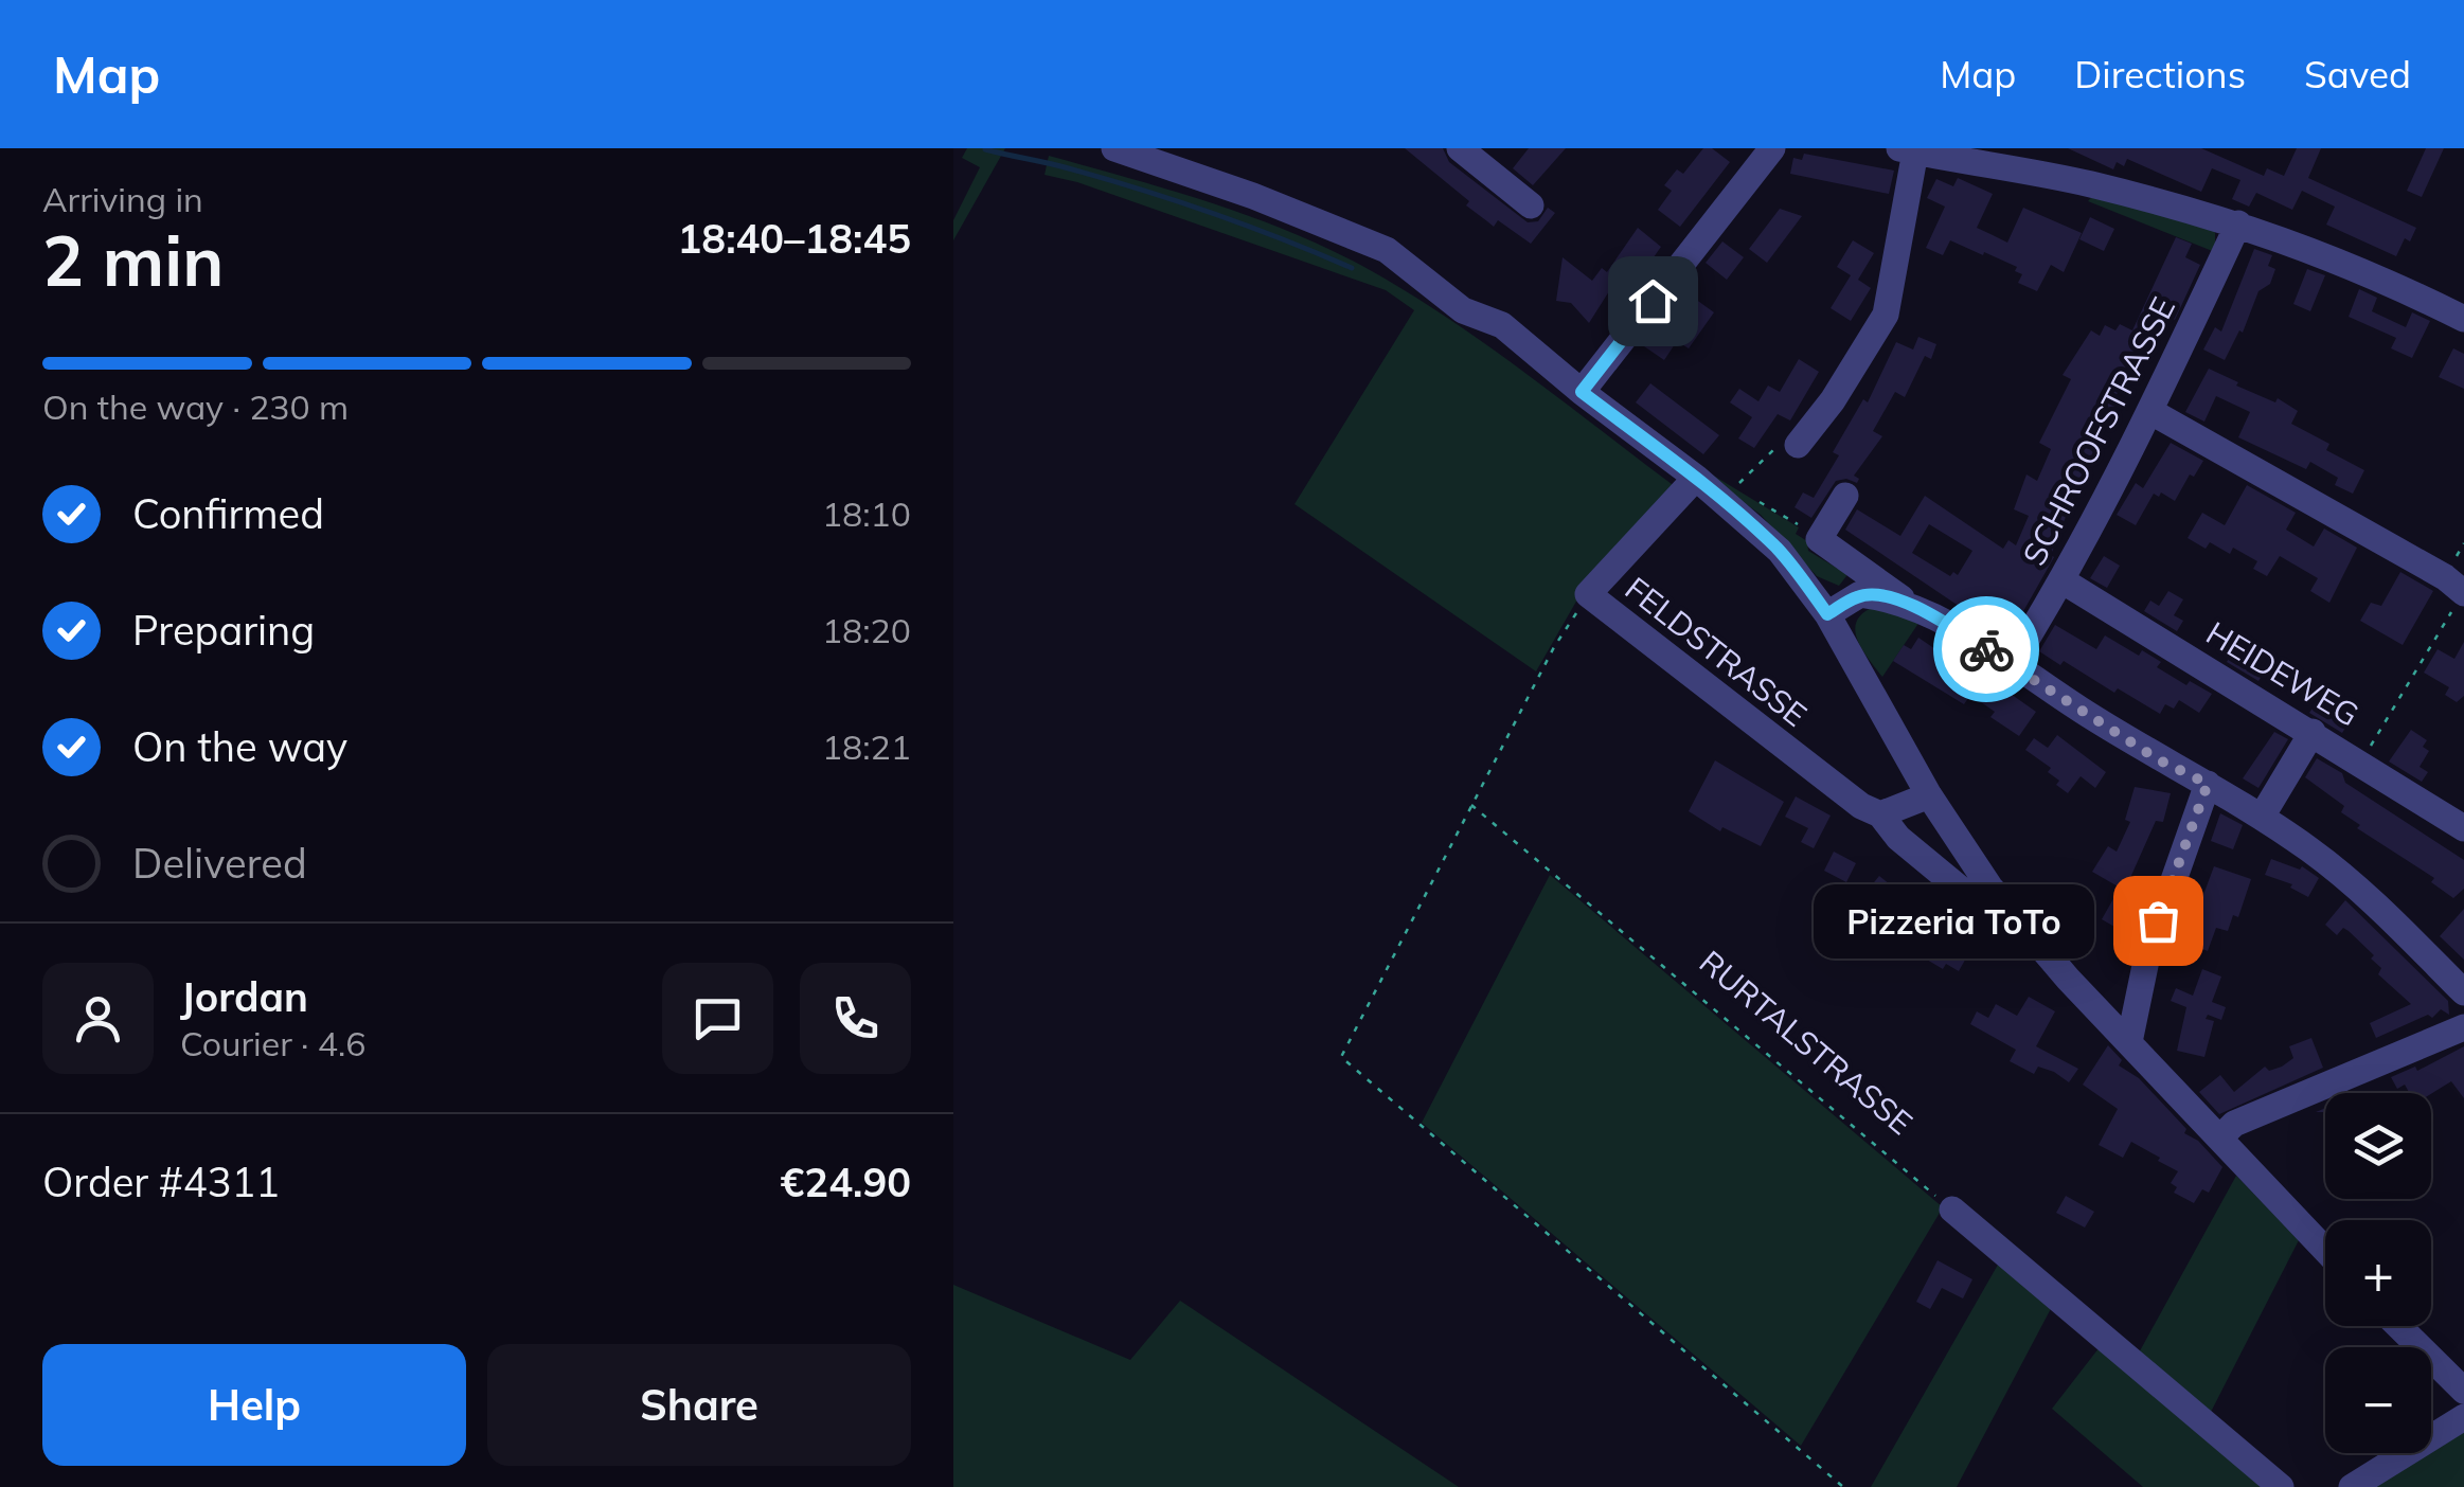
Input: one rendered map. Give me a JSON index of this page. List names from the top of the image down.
{
  "streets": {
    "street": ["SCHROOFSTRASSE", "FELDSTRASSE", "HEIDEWEG"],
    "path": ["RURTALSTRASSE"]
  },
  "crossings": [
    ["SCHROOFSTRASSE", "HEIDEWEG"]
  ],
  "places": ["Pizzeria ToTo"],
  "page": {
    "header": "Map",
    "nav": ["Map", "Directions", "Saved"],
    "heading": ["2 min", "Arriving in", "18:40–18:45"],
    "panel": [
      "Jordan",
      "Courier · 4.6",
      "Order #4311",
      "€24.90"
    ],
    "bar": "On the way · 230 m",
    "list": [
      ["Confirmed", "18:10"],
      ["Preparing", "18:20"],
      ["On the way", "18:21"],
      "Delivered"
    ],
    "bubble": "Pizzeria ToTo",
    "map_buttons": ["+", "−"],
    "buttons": ["Help", "Share"]
  }
}
